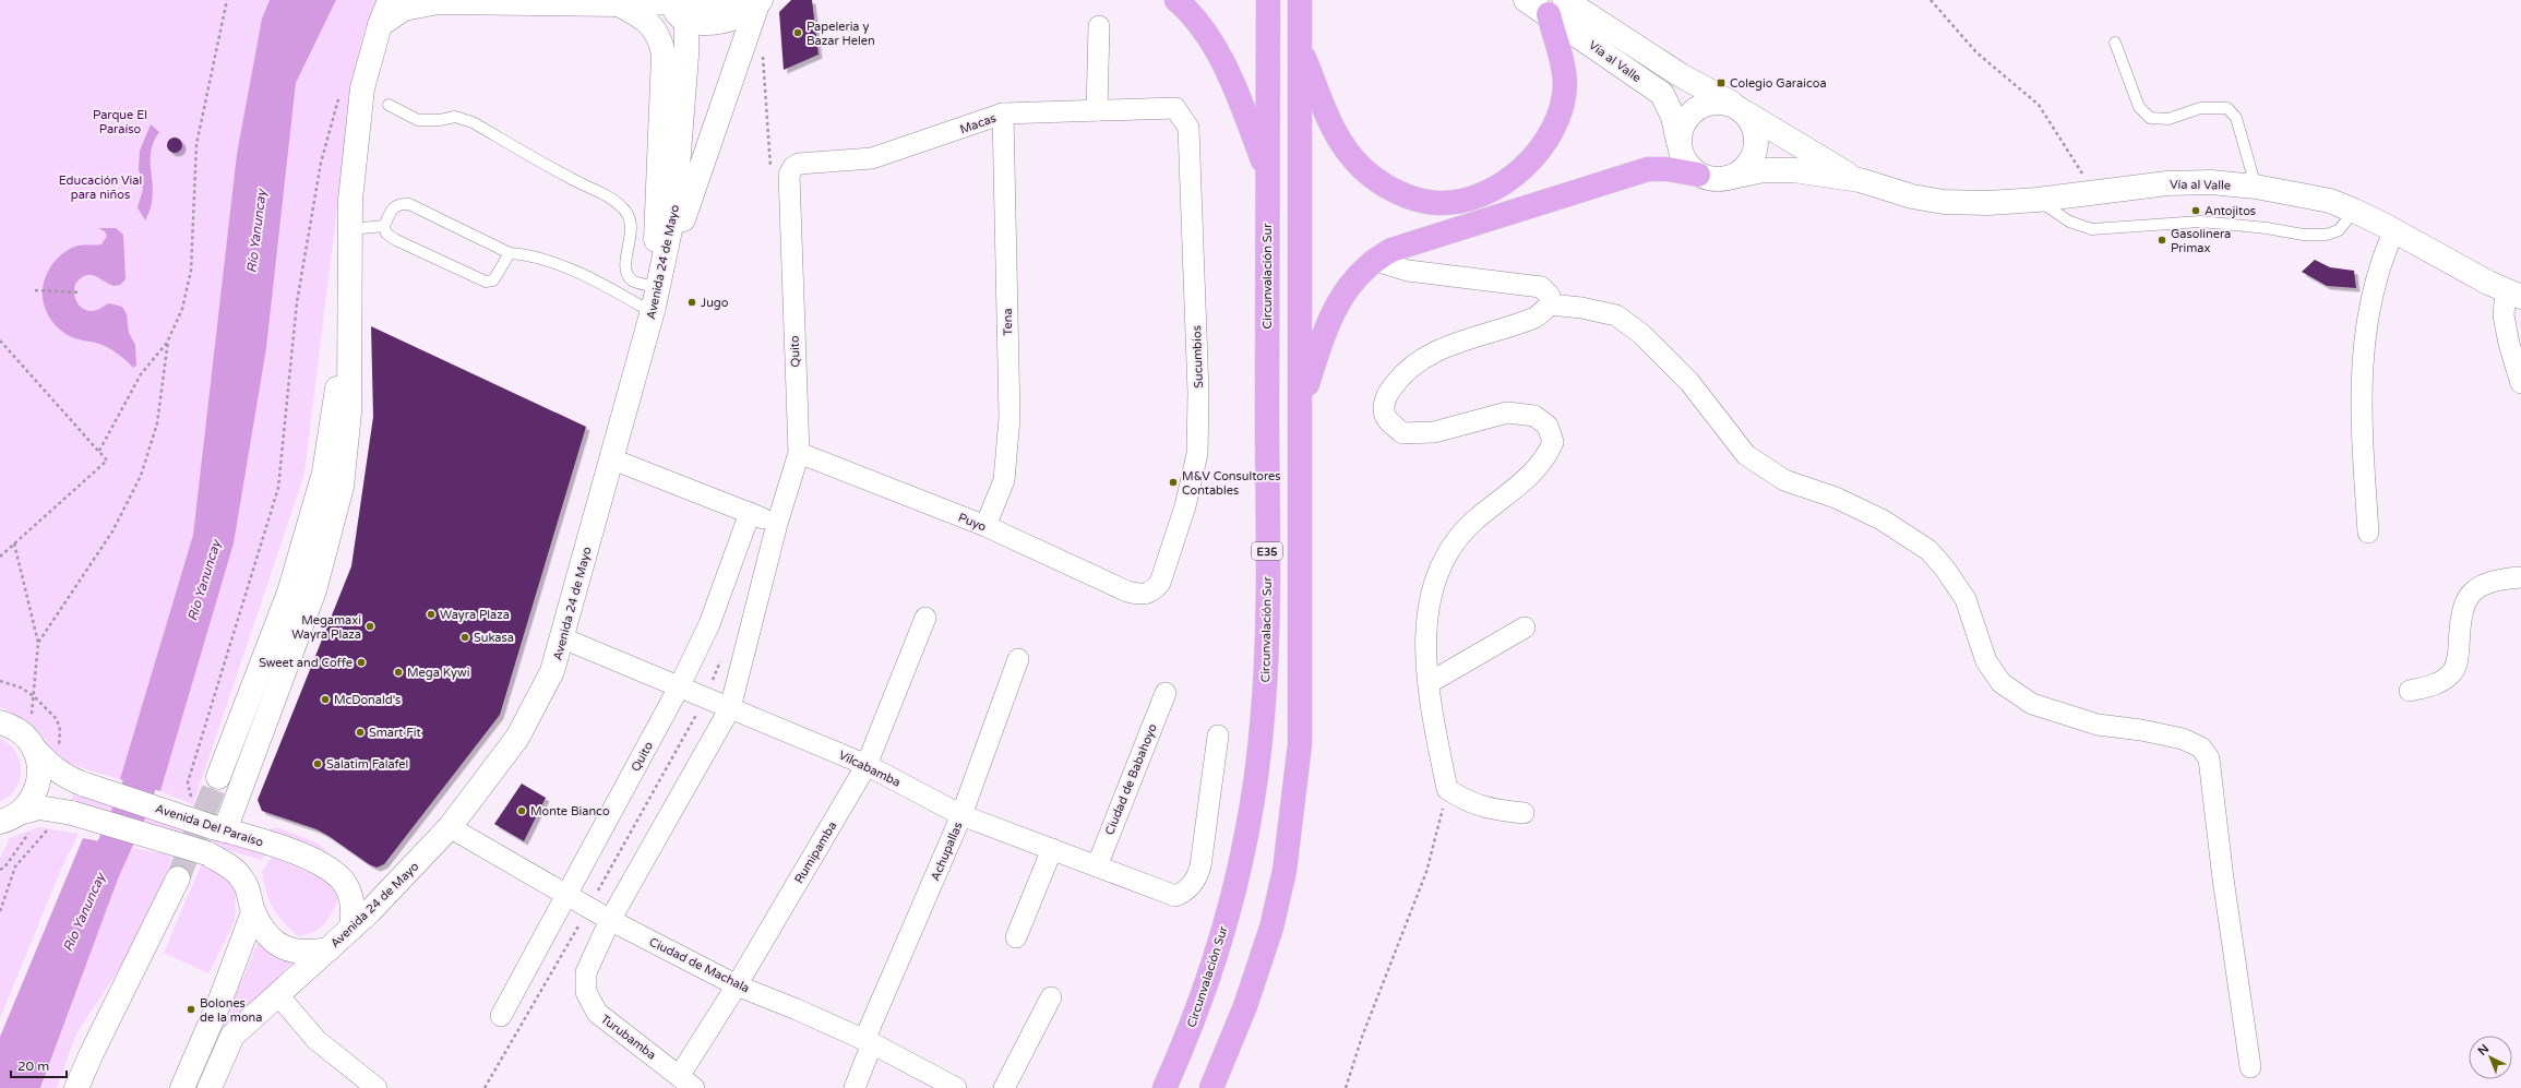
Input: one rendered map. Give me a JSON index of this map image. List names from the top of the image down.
{
  "streets": {
    "highway": ["Circunvalación Sur", "E35"],
    "main road": ["Vía al Valle", "Avenida 24 de Mayo", "Avenida Del Paraíso"],
    "street": [
      "Macas",
      "Tena",
      "Quito",
      "Sucumbios",
      "Puyo",
      "Vilcabamba",
      "Ciudad de Babahoyo",
      "Achupallas",
      "Rumipamba",
      "Ciudad de Machala",
      "Turubamba"
    ]
  },
  "crossings": [
    ["Macas", "Tena"],
    ["Macas", "Quito"],
    ["Macas", "Sucumbios"],
    ["Avenida 24 de Mayo", "Vilcabamba"],
    ["Avenida 24 de Mayo", "Avenida Del Paraíso"],
    ["Avenida 24 de Mayo", "Ciudad de Machala"],
    ["Tena", "Puyo"],
    ["Quito", "Puyo"],
    ["Quito", "Vilcabamba"],
    ["Quito", "Ciudad de Machala"],
    ["Quito", "Turubamba"],
    ["Sucumbios", "Puyo"],
    ["Vilcabamba", "Ciudad de Babahoyo"],
    ["Vilcabamba", "Achupallas"],
    ["Vilcabamba", "Rumipamba"],
    ["Achupallas", "Ciudad de Machala"],
    ["Rumipamba", "Ciudad de Machala"],
    ["Rumipamba", "Turubamba"]
  ],
  "water": ["Río Yanuncay"],
  "parks": ["Parque El Paraíso", "Educación Vial para niños"],
  "places": {
    "other": [
      "Papeleria y Bazar Helen",
      "Antojitos",
      "Gasolinera Primax",
      "Jugo",
      "M&V Consultores Contables",
      "Wayra Plaza",
      "Megamaxi Wayra Plaza",
      "Sukasa",
      "Sweet and Coffe",
      "Mega Kywi",
      "McDonald's",
      "Smart Fit",
      "Salatim Falafel",
      "Monte Bianco",
      "Bolones de la mona"
    ],
    "transit": ["Colegio Garaicoa"]
  },
  "scale_bar": "20 m",
  "north": "top left"
}
